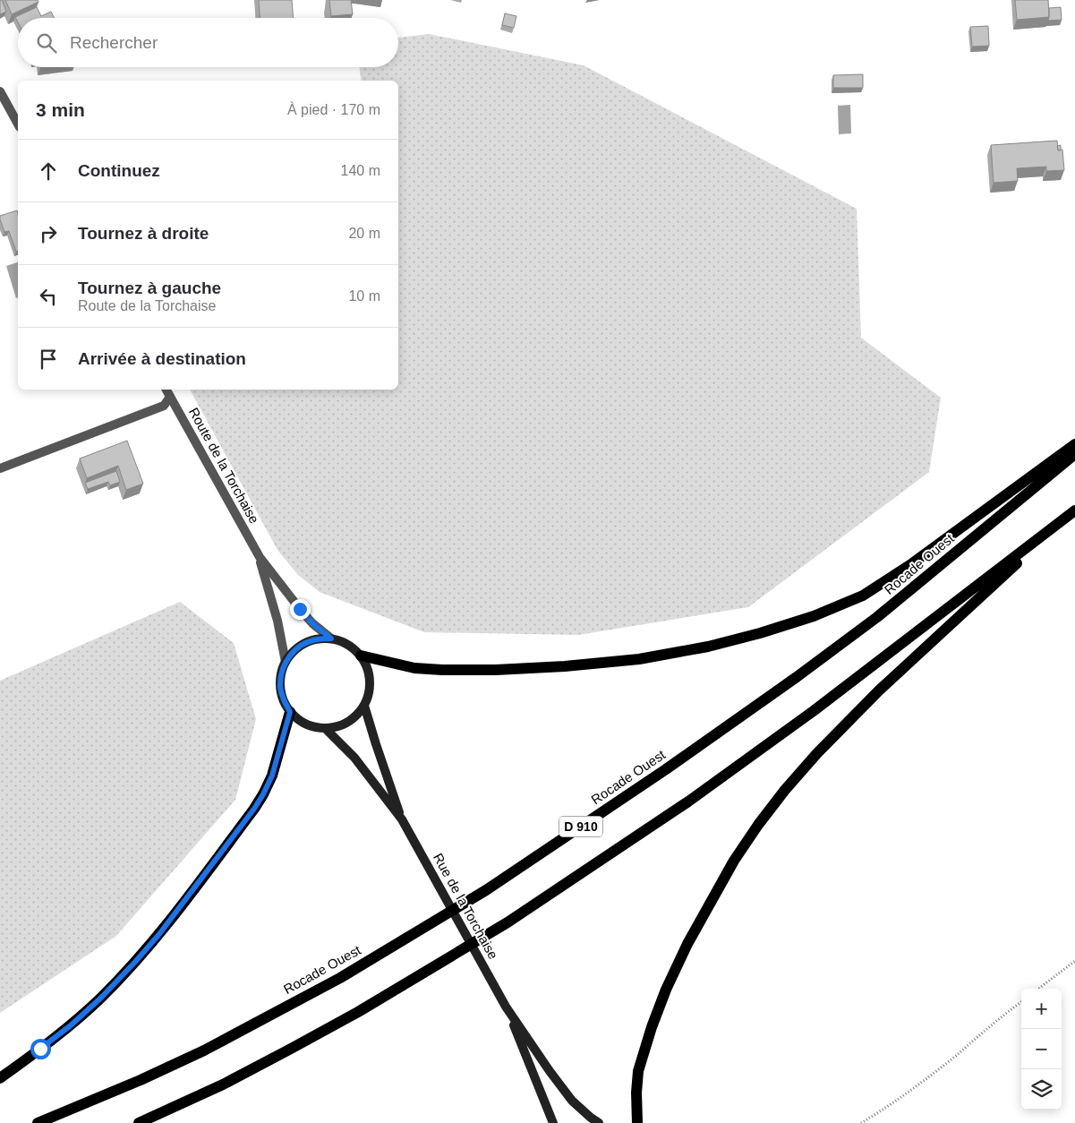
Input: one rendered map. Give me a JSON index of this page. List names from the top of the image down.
{
  "streets": {
    "main road": ["Rocade Ouest", "D 910", "Rue de la Torchaise"],
    "street": ["Route de la Torchaise"]
  },
  "crossings": [
    ["Route de la Torchaise", "Rue de la Torchaise"]
  ],
  "page": {
    "search": "Rechercher",
    "heading": ["3 min", "À pied · 170 m"],
    "list": [
      ["Continuez", "140 m"],
      ["Tournez à droite", "20 m"],
      ["Tournez à gauche", "Route de la Torchaise", "10 m"],
      "Arrivée à destination"
    ],
    "map_buttons": ["+", "−"]
  }
}
